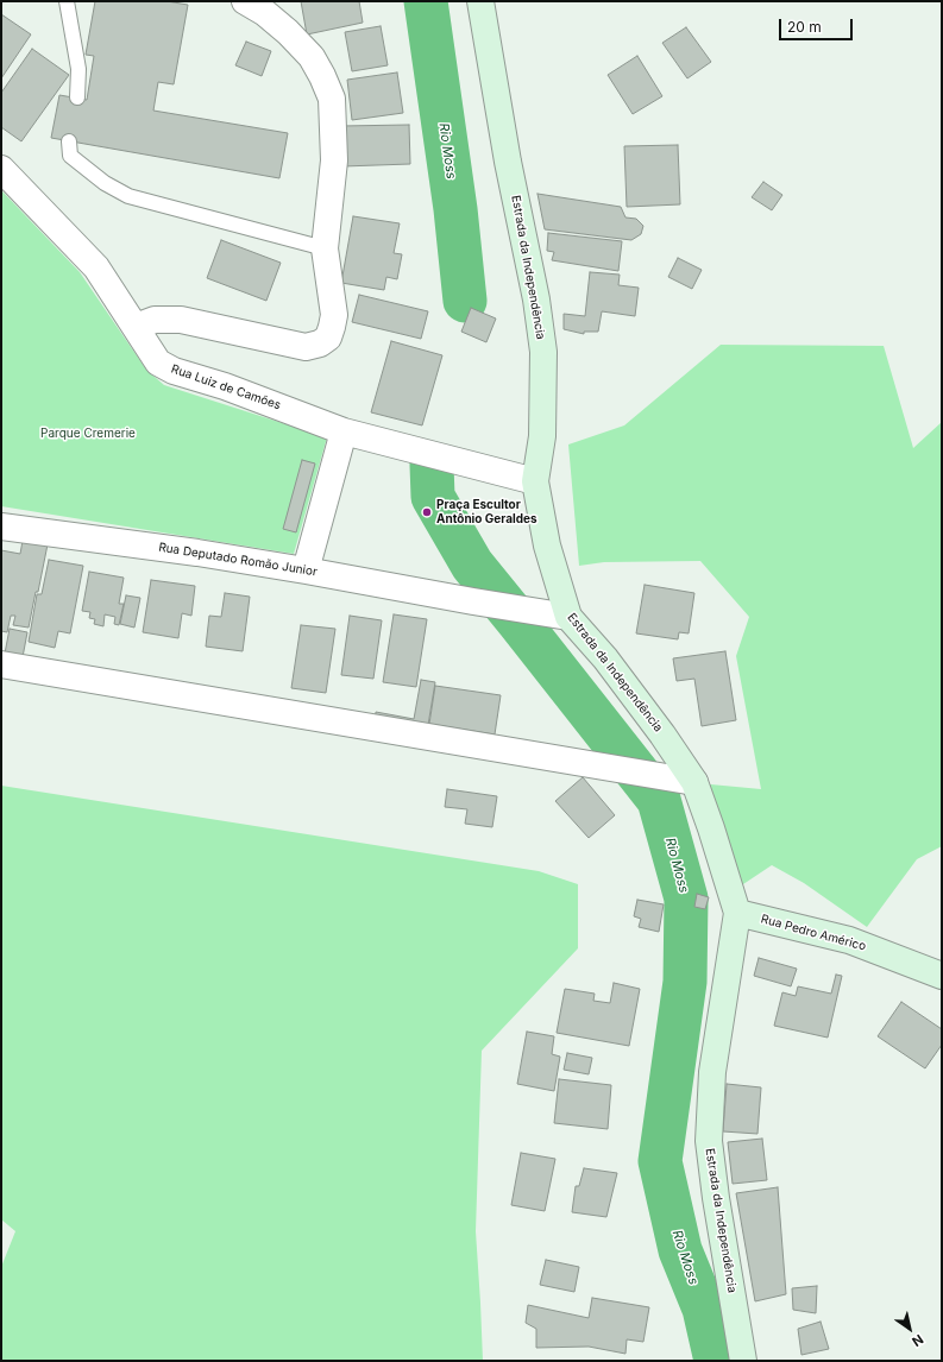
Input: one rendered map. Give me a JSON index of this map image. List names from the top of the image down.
{
  "streets": {
    "street": [
      "Estrada da Independência",
      "Rua Luiz de Camões",
      "Rua Deputado Romão Junior",
      "Rua Pedro Américo"
    ]
  },
  "crossings": [
    ["Estrada da Independência", "Rua Luiz de Camões"],
    ["Estrada da Independência", "Rua Deputado Romão Junior"],
    ["Estrada da Independência", "Rua Pedro Américo"]
  ],
  "water": ["Rio Moss"],
  "parks": ["Parque Cremerie"],
  "places": ["Praça Escultor Antônio Geraldes"],
  "scale_bar": "20 m",
  "north": "bottom right"
}
